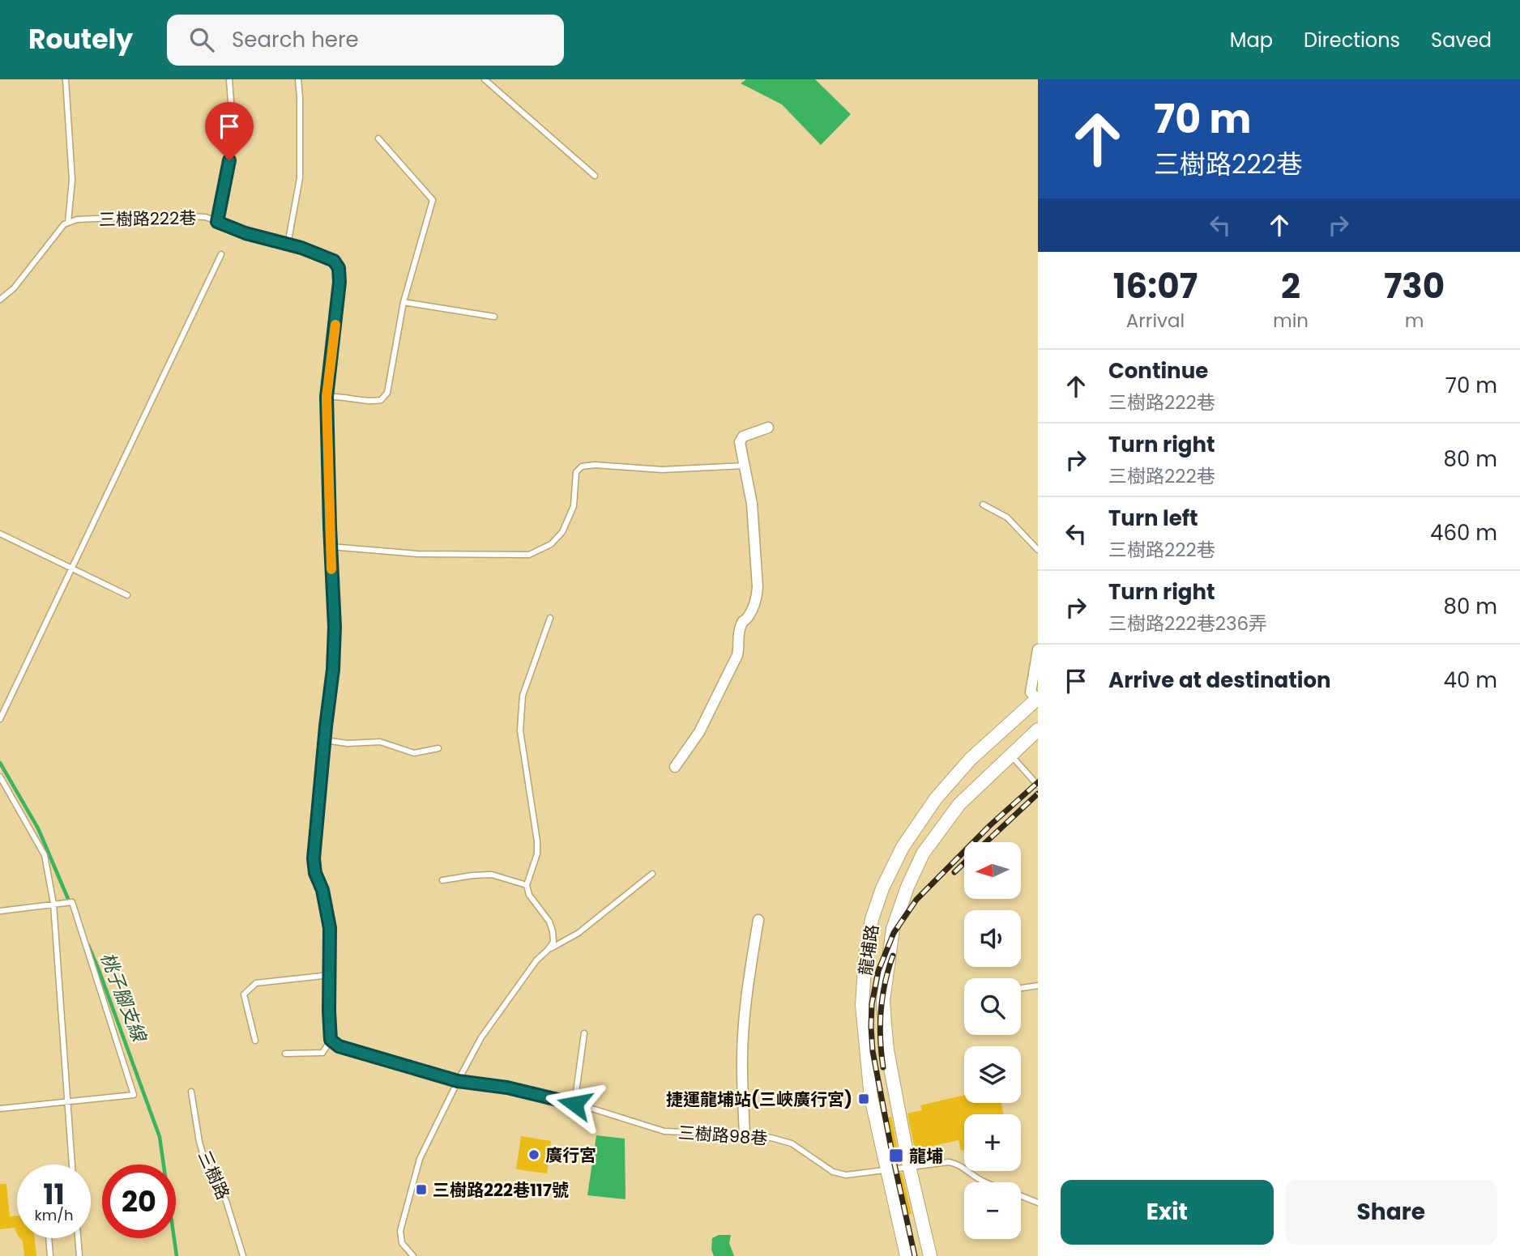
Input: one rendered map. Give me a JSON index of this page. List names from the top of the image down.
{
  "streets": {
    "street": ["龍埔路"],
    "lane": ["三樹路222巷", "三樹路98巷", "三樹路"]
  },
  "crossings": [
    ["龍埔路", "三樹路98巷"]
  ],
  "water": ["桃子腳支線"],
  "places": {
    "transit": ["捷運龍埔站(三峽廣行宮)", "龍埔", "三樹路222巷117號"],
    "other": ["廣行宮"]
  },
  "north": "left",
  "page": {
    "header": "Routely",
    "search": "Search here",
    "nav": ["Map", "Directions", "Saved"],
    "turn": ["70 m", "三樹路222巷"],
    "eta": [
      "16:07",
      "Arrival",
      "2",
      "min",
      "730",
      "m"
    ],
    "list": [
      {
        "name": "Continue",
        "note": "三樹路222巷",
        "value": "70 m"
      },
      {
        "name": "Turn right",
        "note": "三樹路222巷",
        "value": "80 m"
      },
      {
        "name": "Turn left",
        "note": "三樹路222巷",
        "value": "460 m"
      },
      {
        "name": "Turn right",
        "note": "三樹路222巷236弄",
        "value": "80 m"
      },
      {
        "name": "Arrive at destination",
        "value": "40 m"
      }
    ],
    "map_buttons": ["+", "−"],
    "speed": "11 km/h",
    "limit": "20",
    "buttons": ["Exit", "Share"]
  }
}
